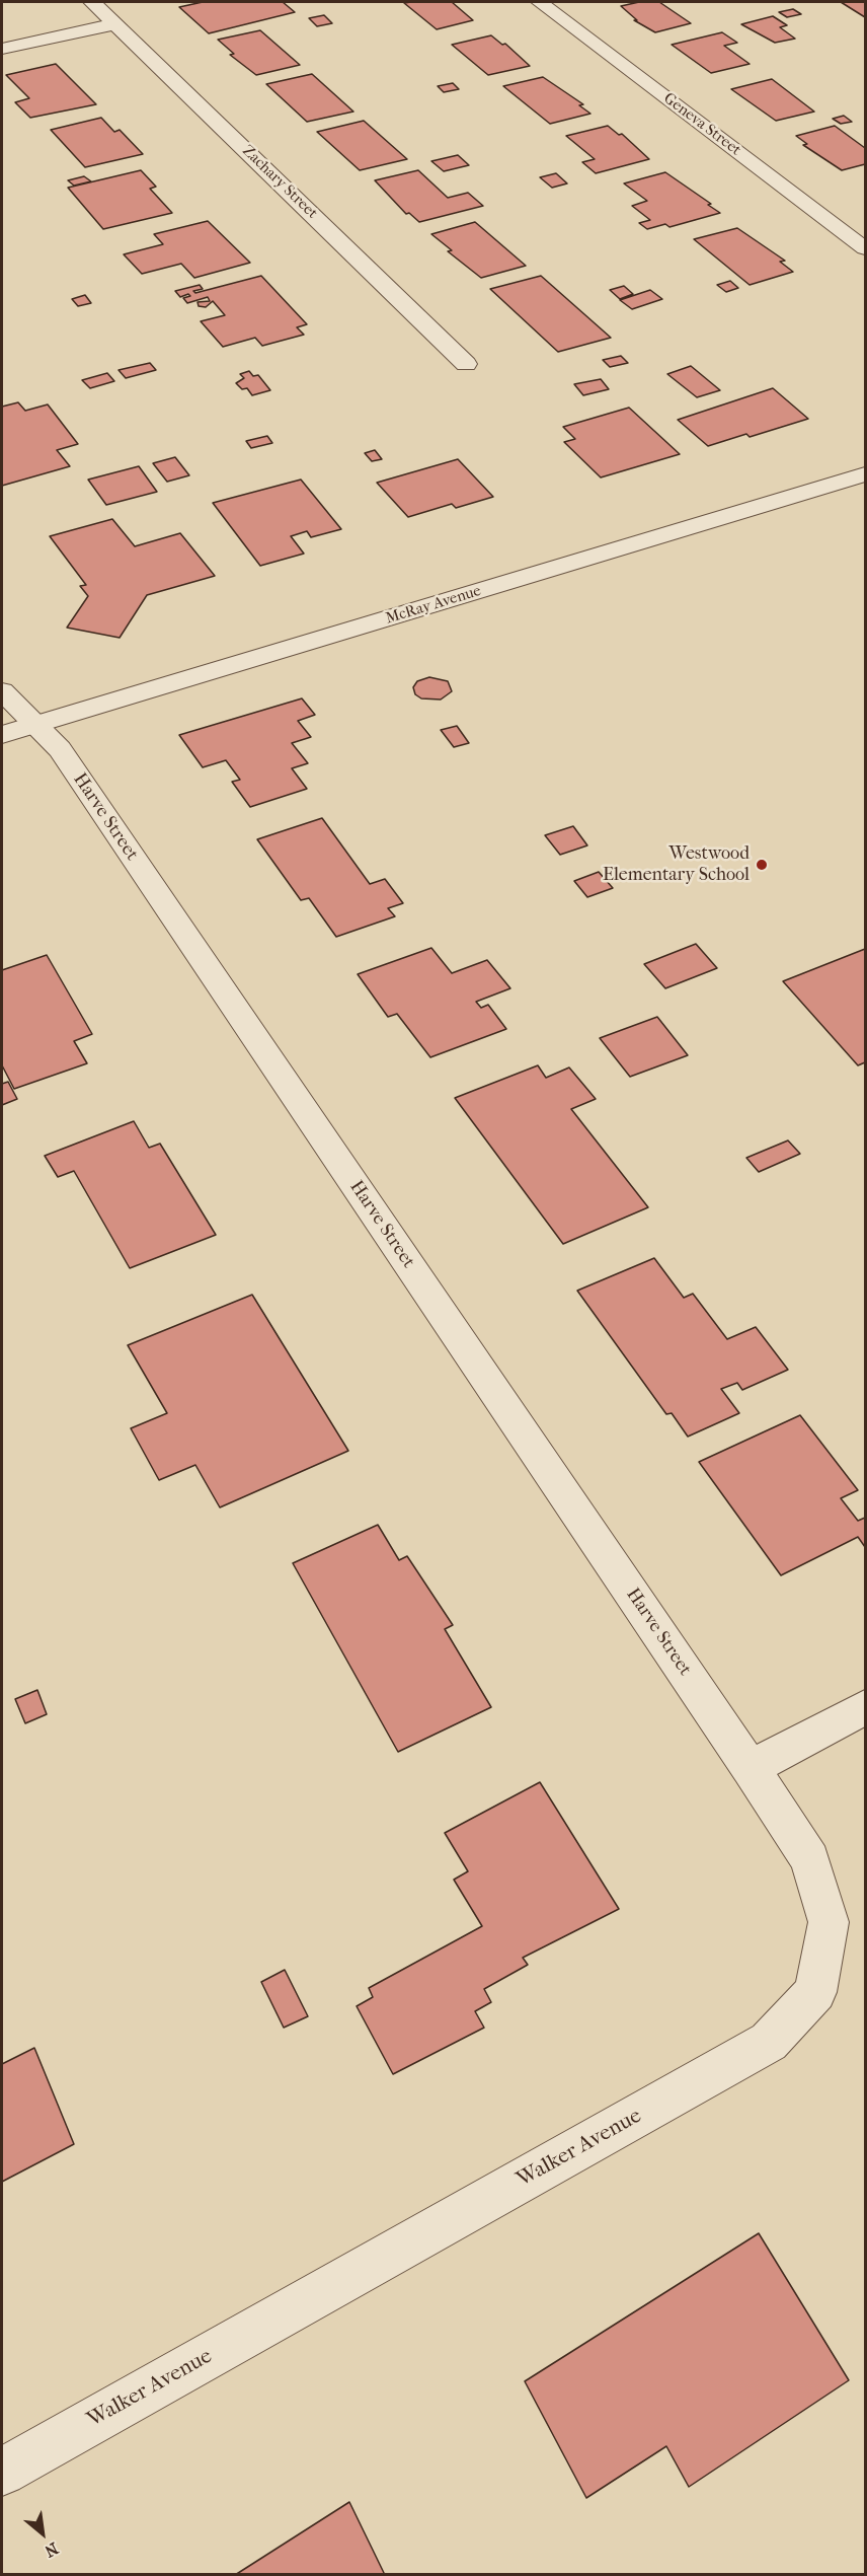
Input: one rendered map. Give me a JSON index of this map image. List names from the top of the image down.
{
  "streets": {
    "street": [
      "Geneva Street",
      "Zachary Street",
      "McRay Avenue",
      "Harve Street",
      "Walker Avenue"
    ]
  },
  "crossings": [
    ["McRay Avenue", "Harve Street"],
    ["Harve Street", "Walker Avenue"]
  ],
  "places": ["Westwood Elementary School"],
  "north": "bottom right"
}
